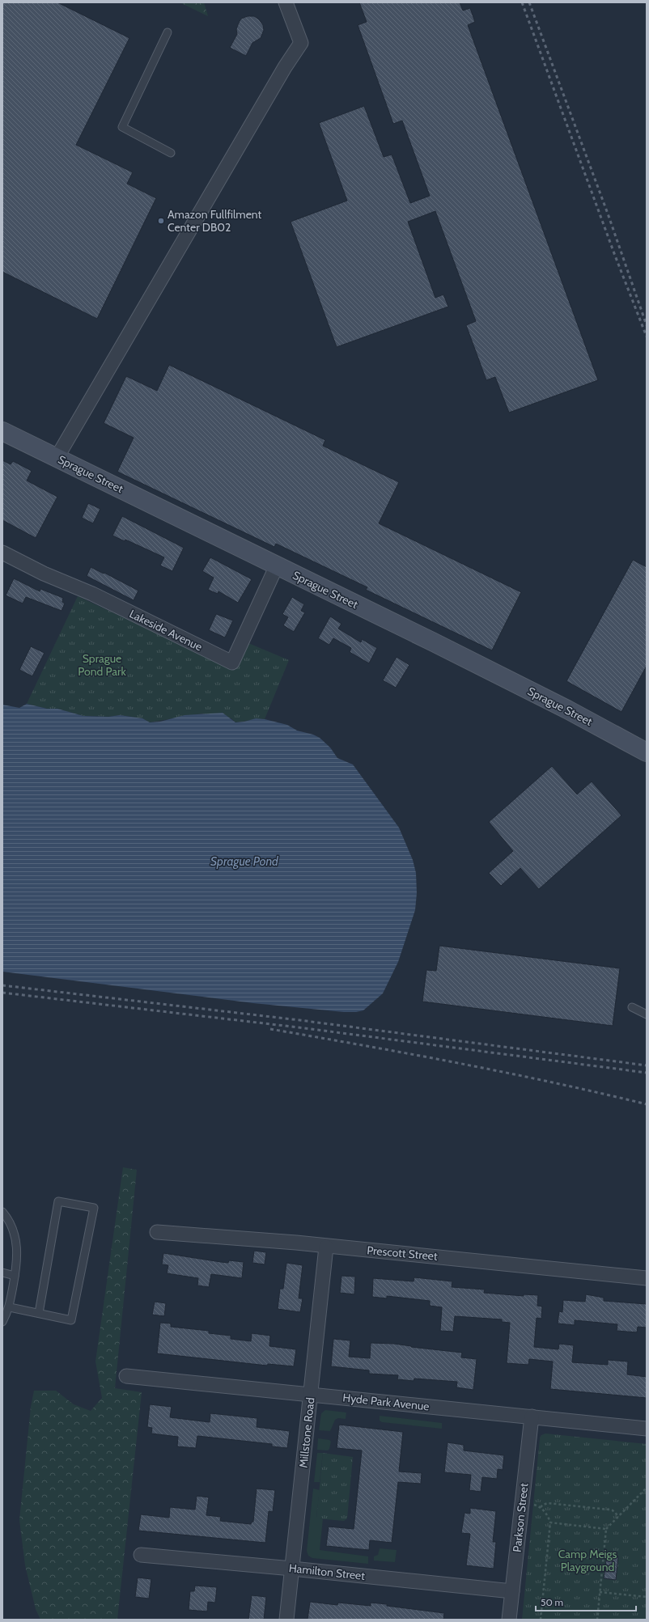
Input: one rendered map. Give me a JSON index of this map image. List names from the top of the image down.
{
  "streets": {
    "main road": ["Sprague Street"],
    "street": [
      "Lakeside Avenue",
      "Prescott Street",
      "Hyde Park Avenue",
      "Millstone Road",
      "Parkson Street",
      "Hamilton Street"
    ]
  },
  "crossings": [
    ["Sprague Street", "Lakeside Avenue"],
    ["Prescott Street", "Millstone Road"],
    ["Hyde Park Avenue", "Millstone Road"],
    ["Hyde Park Avenue", "Parkson Street"],
    ["Millstone Road", "Hamilton Street"],
    ["Parkson Street", "Hamilton Street"]
  ],
  "water": ["Sprague Pond"],
  "parks": ["Sprague Pond Park", "Camp Meigs Playground"],
  "places": ["Amazon Fullfilment Center DB02"],
  "scale_bar": "50 m"
}
